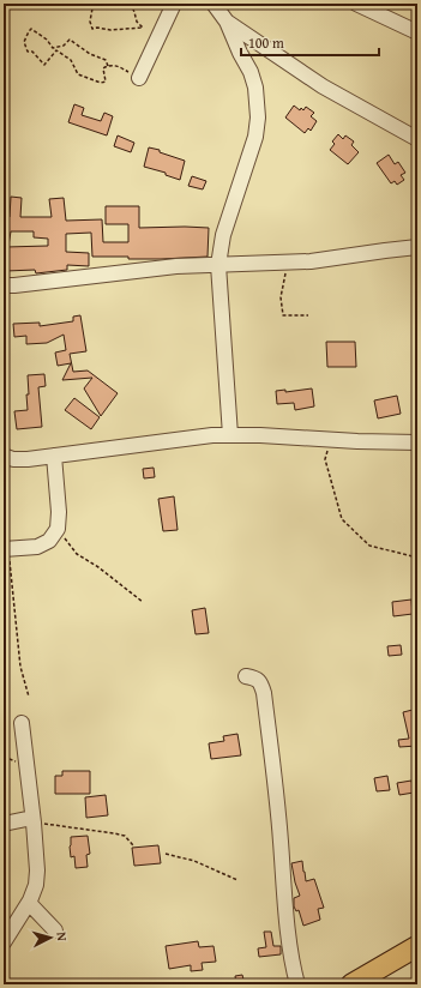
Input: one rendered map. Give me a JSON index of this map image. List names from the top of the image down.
{
  "scale_bar": "100 m",
  "north": "right"
}
